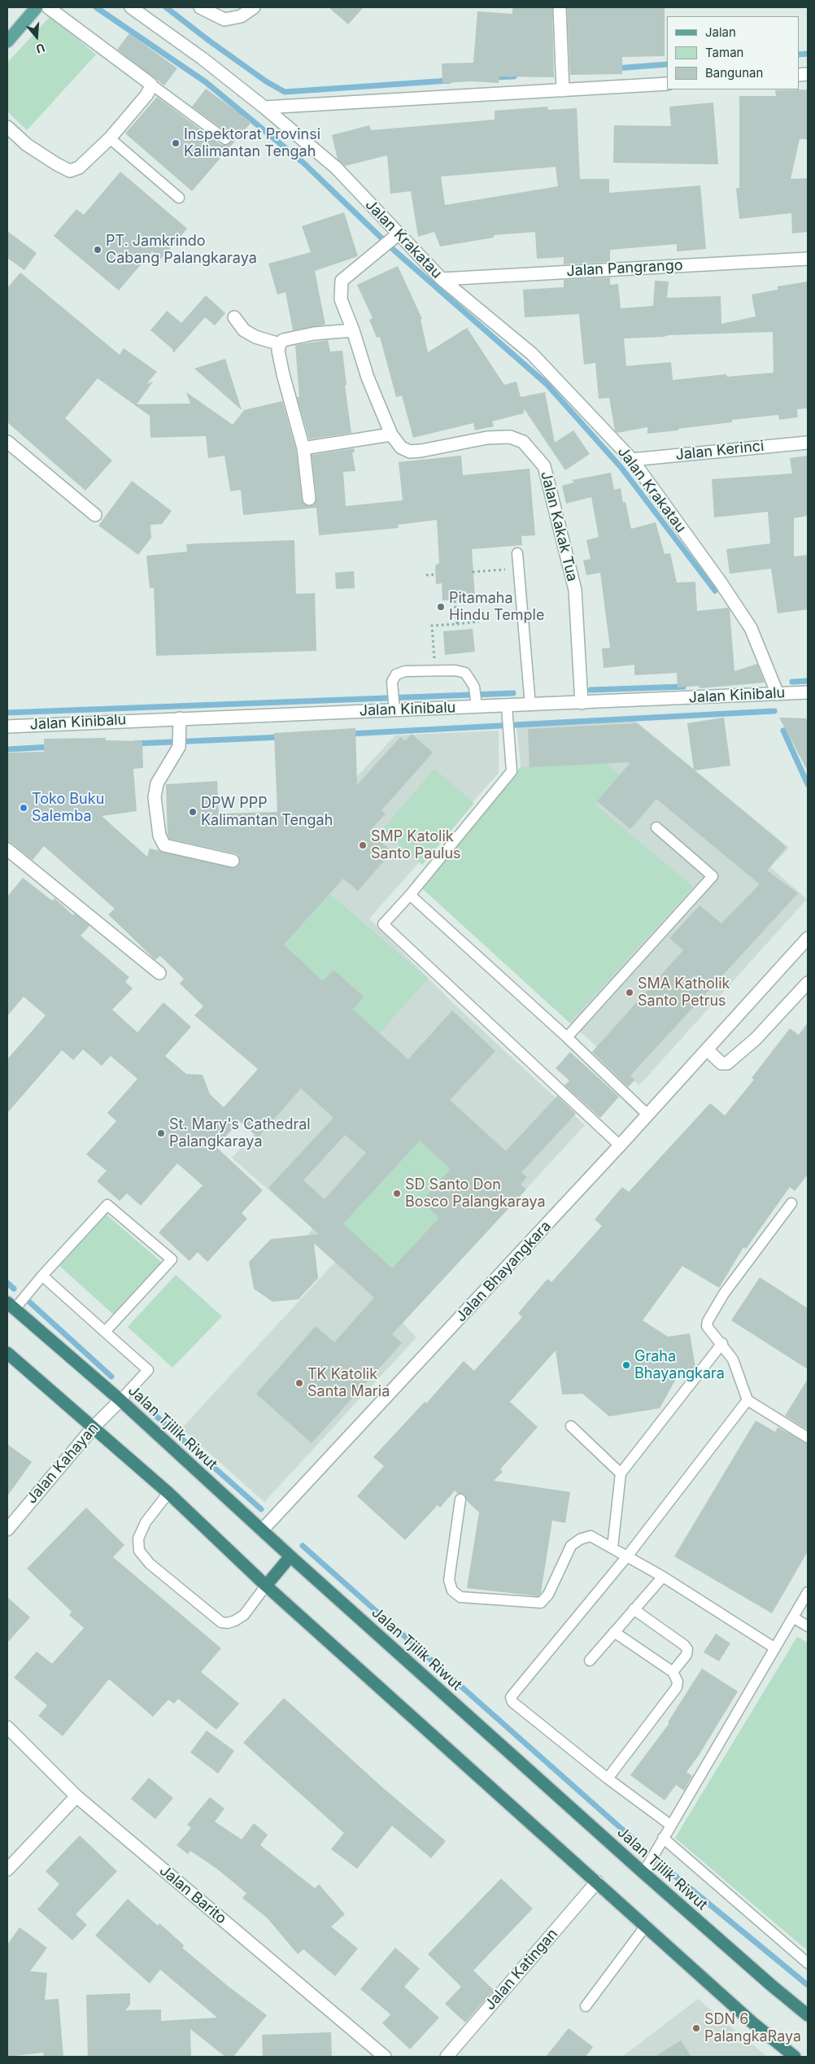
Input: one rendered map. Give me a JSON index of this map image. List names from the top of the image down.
{
  "streets": {
    "highway": ["Jalan Tjilik Riwut"],
    "street": [
      "Jalan Krakatau",
      "Jalan Pangrango",
      "Jalan Kerinci",
      "Jalan Kakak Tua",
      "Jalan Kinibalu",
      "Jalan Bhayangkara",
      "Jalan Kahayan",
      "Jalan Barito",
      "Jalan Katingan"
    ]
  },
  "crossings": [
    ["Jalan Krakatau", "Jalan Pangrango"],
    ["Jalan Krakatau", "Jalan Kerinci"],
    ["Jalan Krakatau", "Jalan Kakak Tua"],
    ["Jalan Krakatau", "Jalan Kinibalu"],
    ["Jalan Kakak Tua", "Jalan Kinibalu"],
    ["Jalan Bhayangkara", "Jalan Tjilik Riwut"],
    ["Jalan Tjilik Riwut", "Jalan Kahayan"]
  ],
  "places": [
    "Inspektorat Provinsi Kalimantan Tengah",
    "PT. Jamkrindo Cabang Palangkaraya",
    "Pitamaha Hindu Temple",
    "Toko Buku Salemba",
    "DPW PPP Kalimantan Tengah",
    "SMP Katolik Santo Paulus",
    "SMA Katholik Santo Petrus",
    "St. Mary's Cathedral Palangkaraya",
    "SD Santo Don Bosco Palangkaraya",
    "Graha Bhayangkara",
    "TK Katolik Santa Maria",
    "SDN 6 PalangkaRaya"
  ],
  "legend": ["Jalan", "Taman", "Bangunan"],
  "north": "bottom"
}
